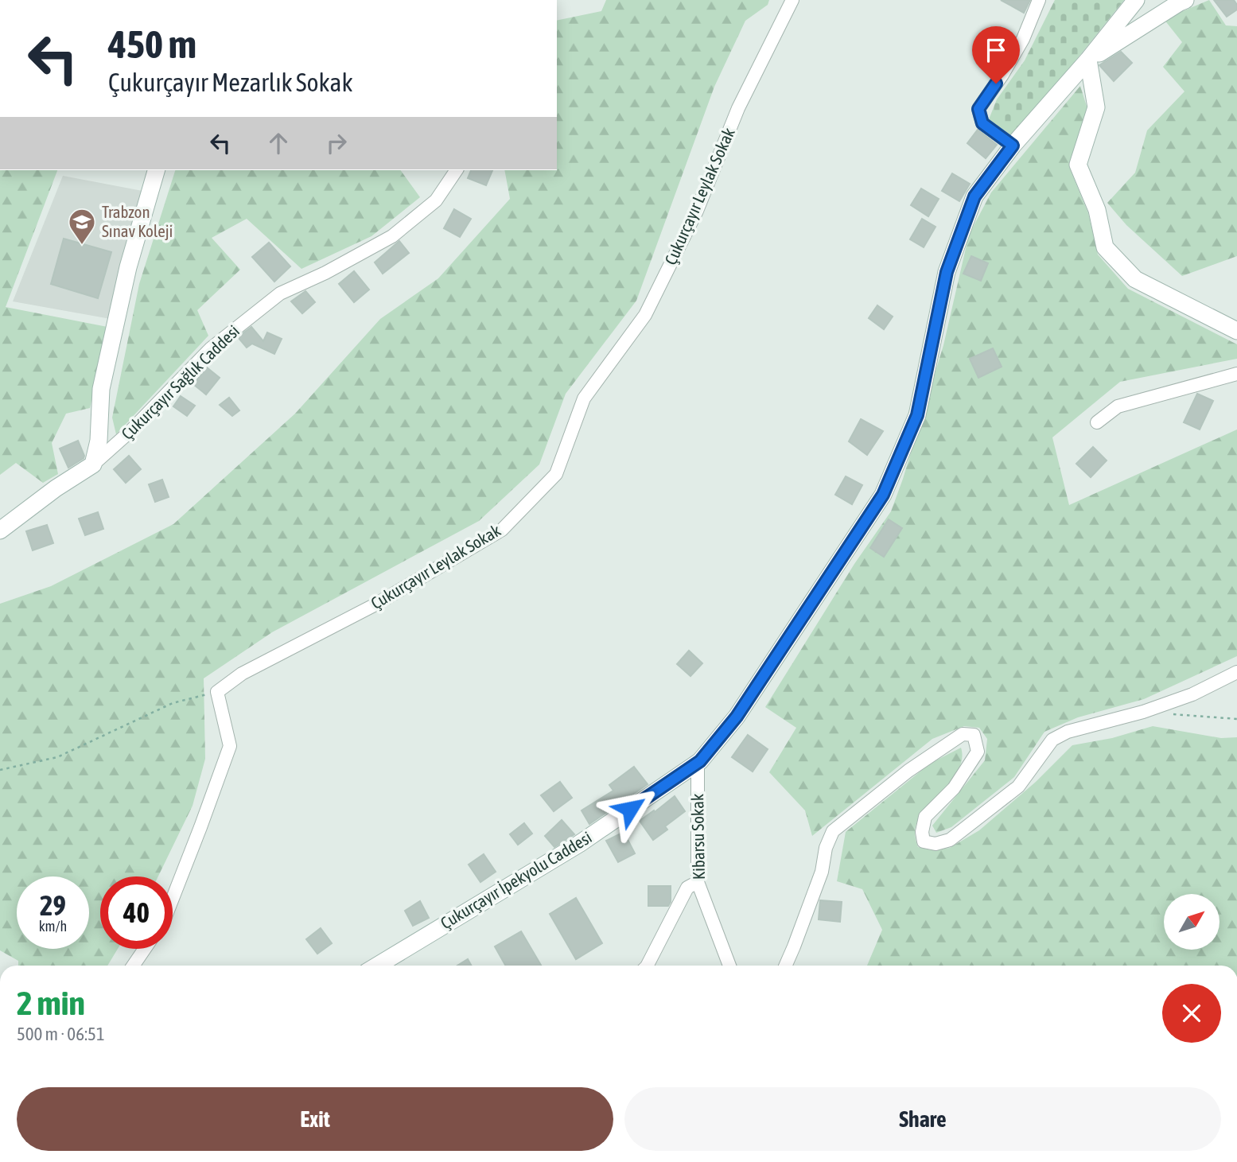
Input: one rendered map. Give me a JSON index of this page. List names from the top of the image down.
{
  "streets": {
    "street": [
      "Çukurçayır Leylak Sokak",
      "Çukurçayır Sağlık Caddesi",
      "Kibarsu Sokak",
      "Çukurçayır İpekyolu Caddesi"
    ]
  },
  "crossings": [
    ["Kibarsu Sokak", "Çukurçayır İpekyolu Caddesi"]
  ],
  "places": {
    "school or university": ["Trabzon Sınav Koleji"]
  },
  "north": "top right",
  "page": {
    "turn": ["450 m", "Çukurçayır Mezarlık Sokak"],
    "speed": "29 km/h",
    "limit": "40",
    "heading": ["2 min", "500 m · 06:51"],
    "buttons": ["Exit", "Share"]
  }
}
